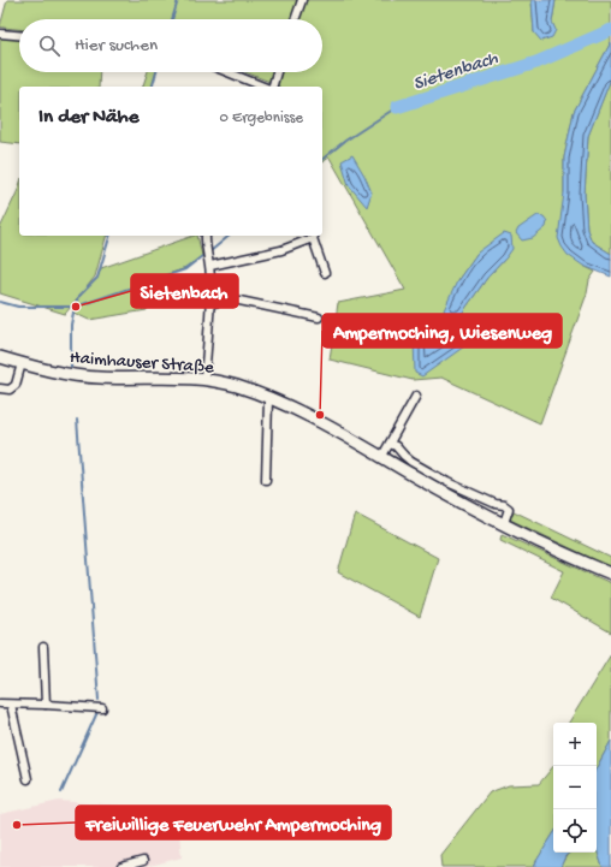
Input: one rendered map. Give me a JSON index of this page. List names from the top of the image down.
{
  "streets": {
    "main road": ["Haimhauser Straße"]
  },
  "water": ["Sietenbach"],
  "places": ["Sietenbach", "Ampermoching, Wiesenweg", "Freiwillige Feuerwehr Ampermoching"],
  "page": {
    "search": "Hier suchen",
    "heading": ["In der Nähe", "0 Ergebnisse"],
    "map_buttons": ["+", "−"]
  }
}
